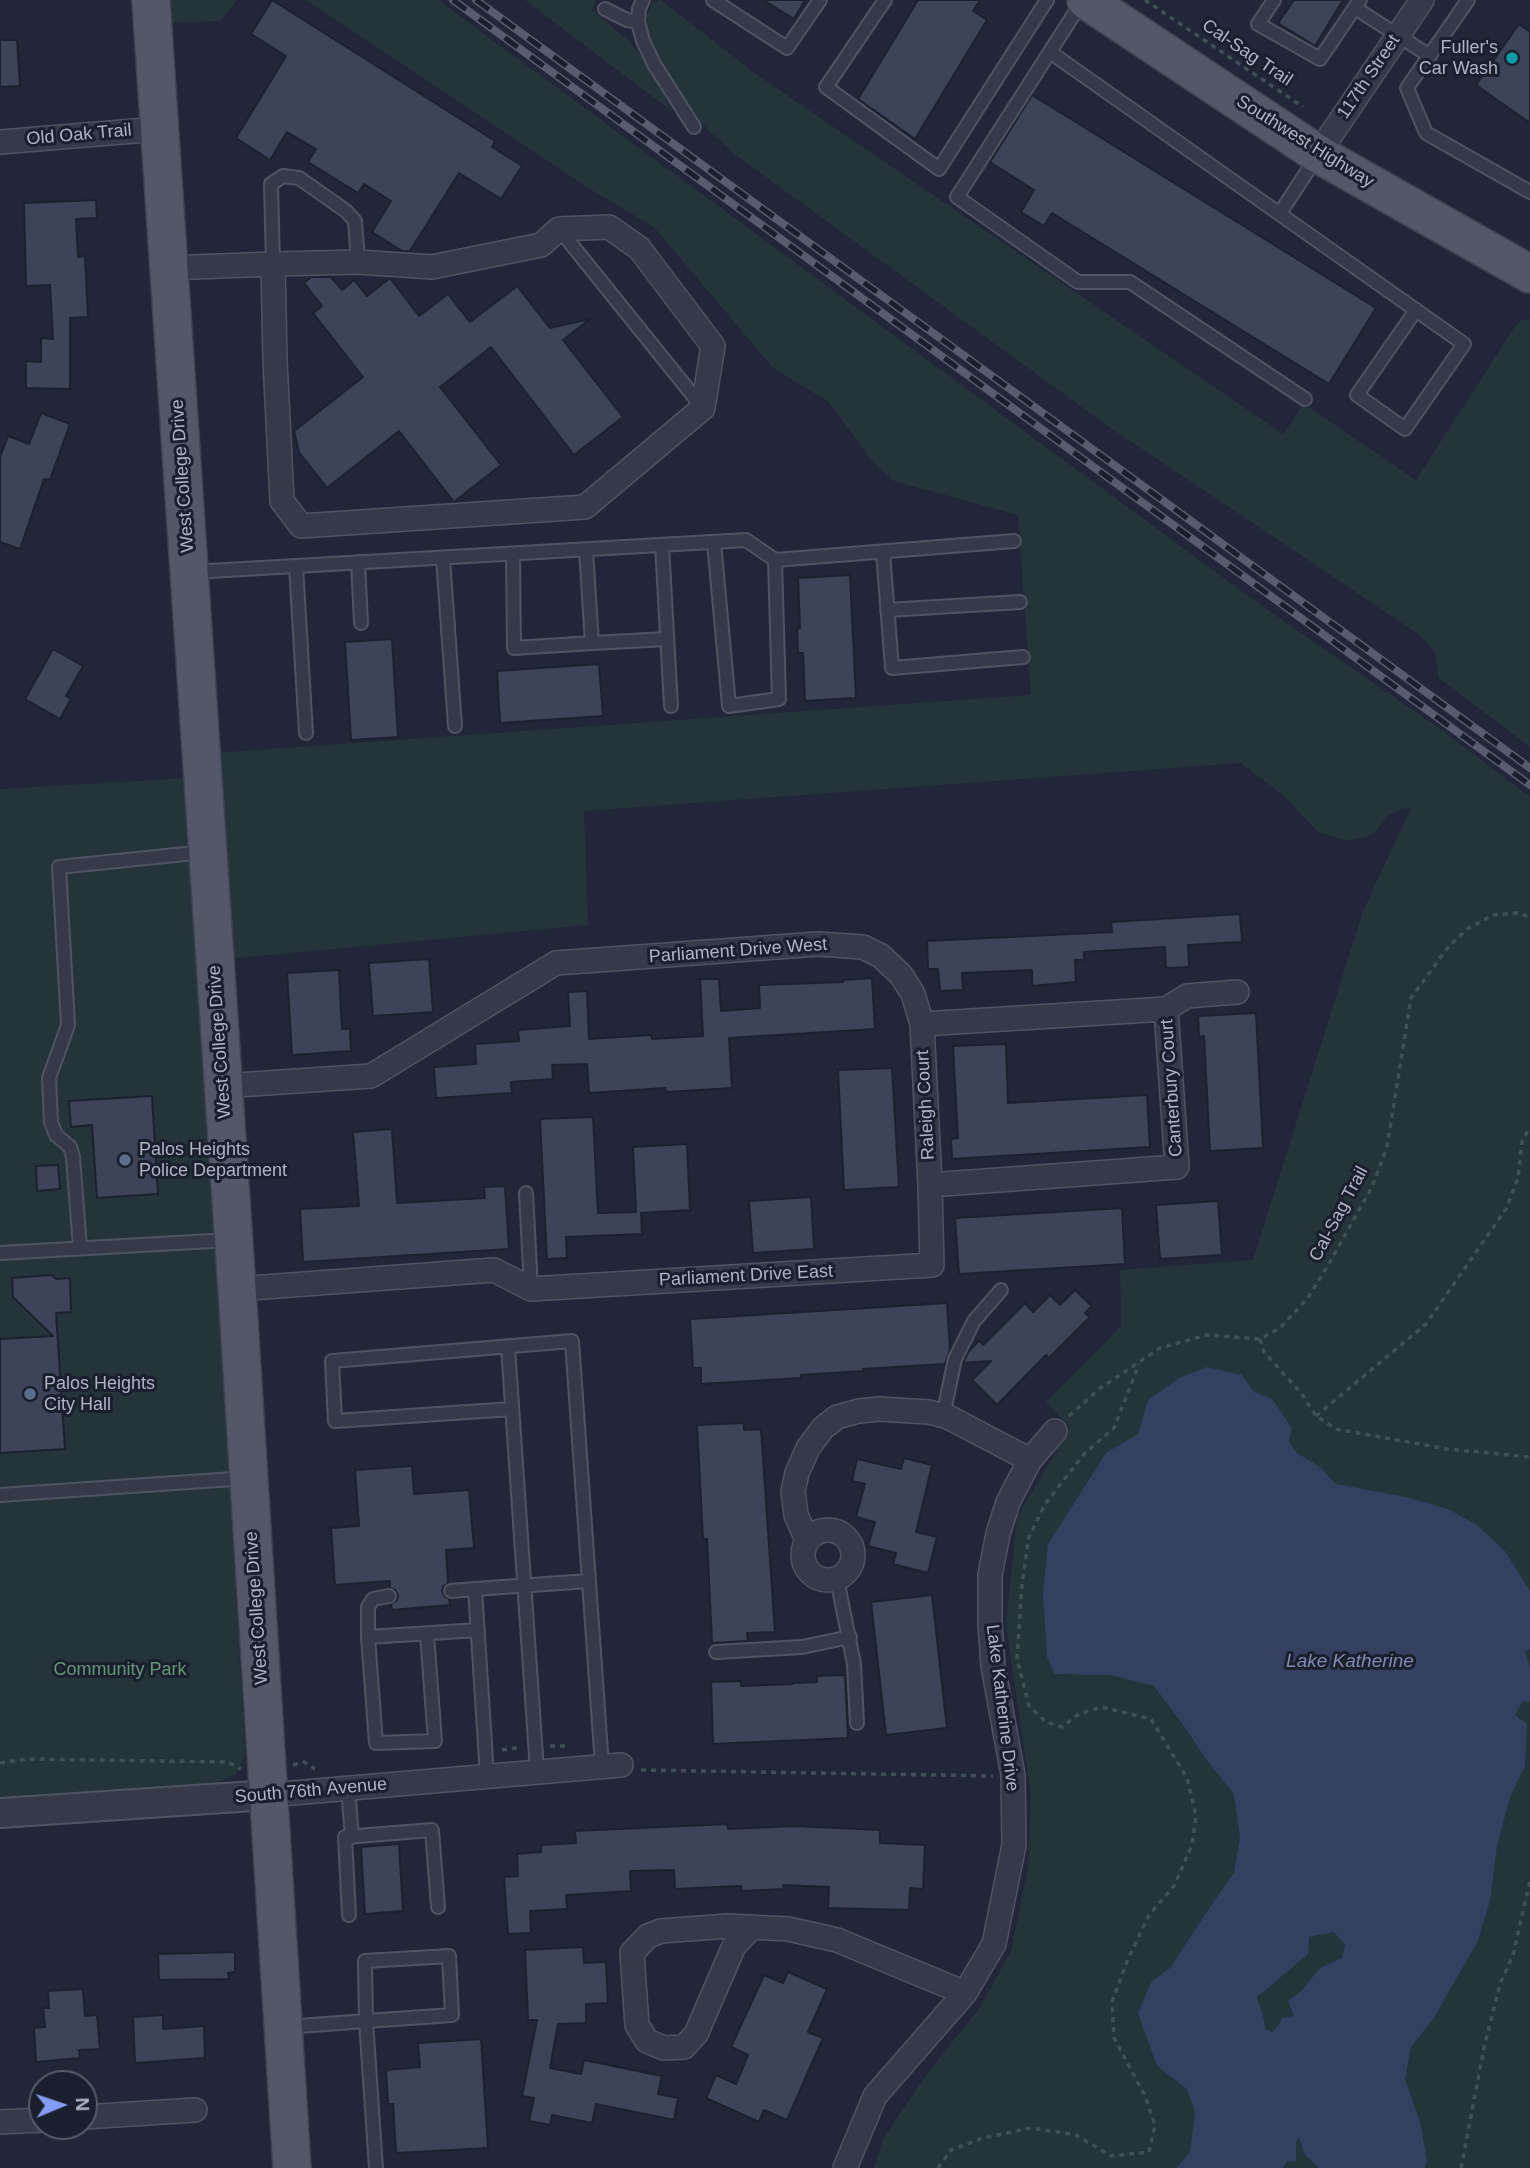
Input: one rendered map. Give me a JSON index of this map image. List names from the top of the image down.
{
  "streets": {
    "main road": ["Southwest Highway", "West College Drive"],
    "street": [
      "117th Street",
      "Old Oak Trail",
      "Parliament Drive West",
      "Canterbury Court",
      "Raleigh Court",
      "Parliament Drive East",
      "Lake Katherine Drive",
      "South 76th Avenue"
    ],
    "path": ["Cal-Sag Trail"]
  },
  "crossings": [
    ["Cal-Sag Trail", "117th Street"],
    ["Cal-Sag Trail", "Southwest Highway"],
    ["117th Street", "Southwest Highway"],
    ["Old Oak Trail", "West College Drive"],
    ["West College Drive", "Parliament Drive West"],
    ["West College Drive", "South 76th Avenue"],
    ["Parliament Drive West", "Raleigh Court"],
    ["Canterbury Court", "Raleigh Court"],
    ["Canterbury Court", "Parliament Drive East"],
    ["Raleigh Court", "Parliament Drive East"]
  ],
  "water": ["Lake Katherine"],
  "parks": ["Community Park"],
  "places": ["Fuller's Car Wash", "Palos Heights Police Department", "Palos Heights City Hall"],
  "north": "right"
}
